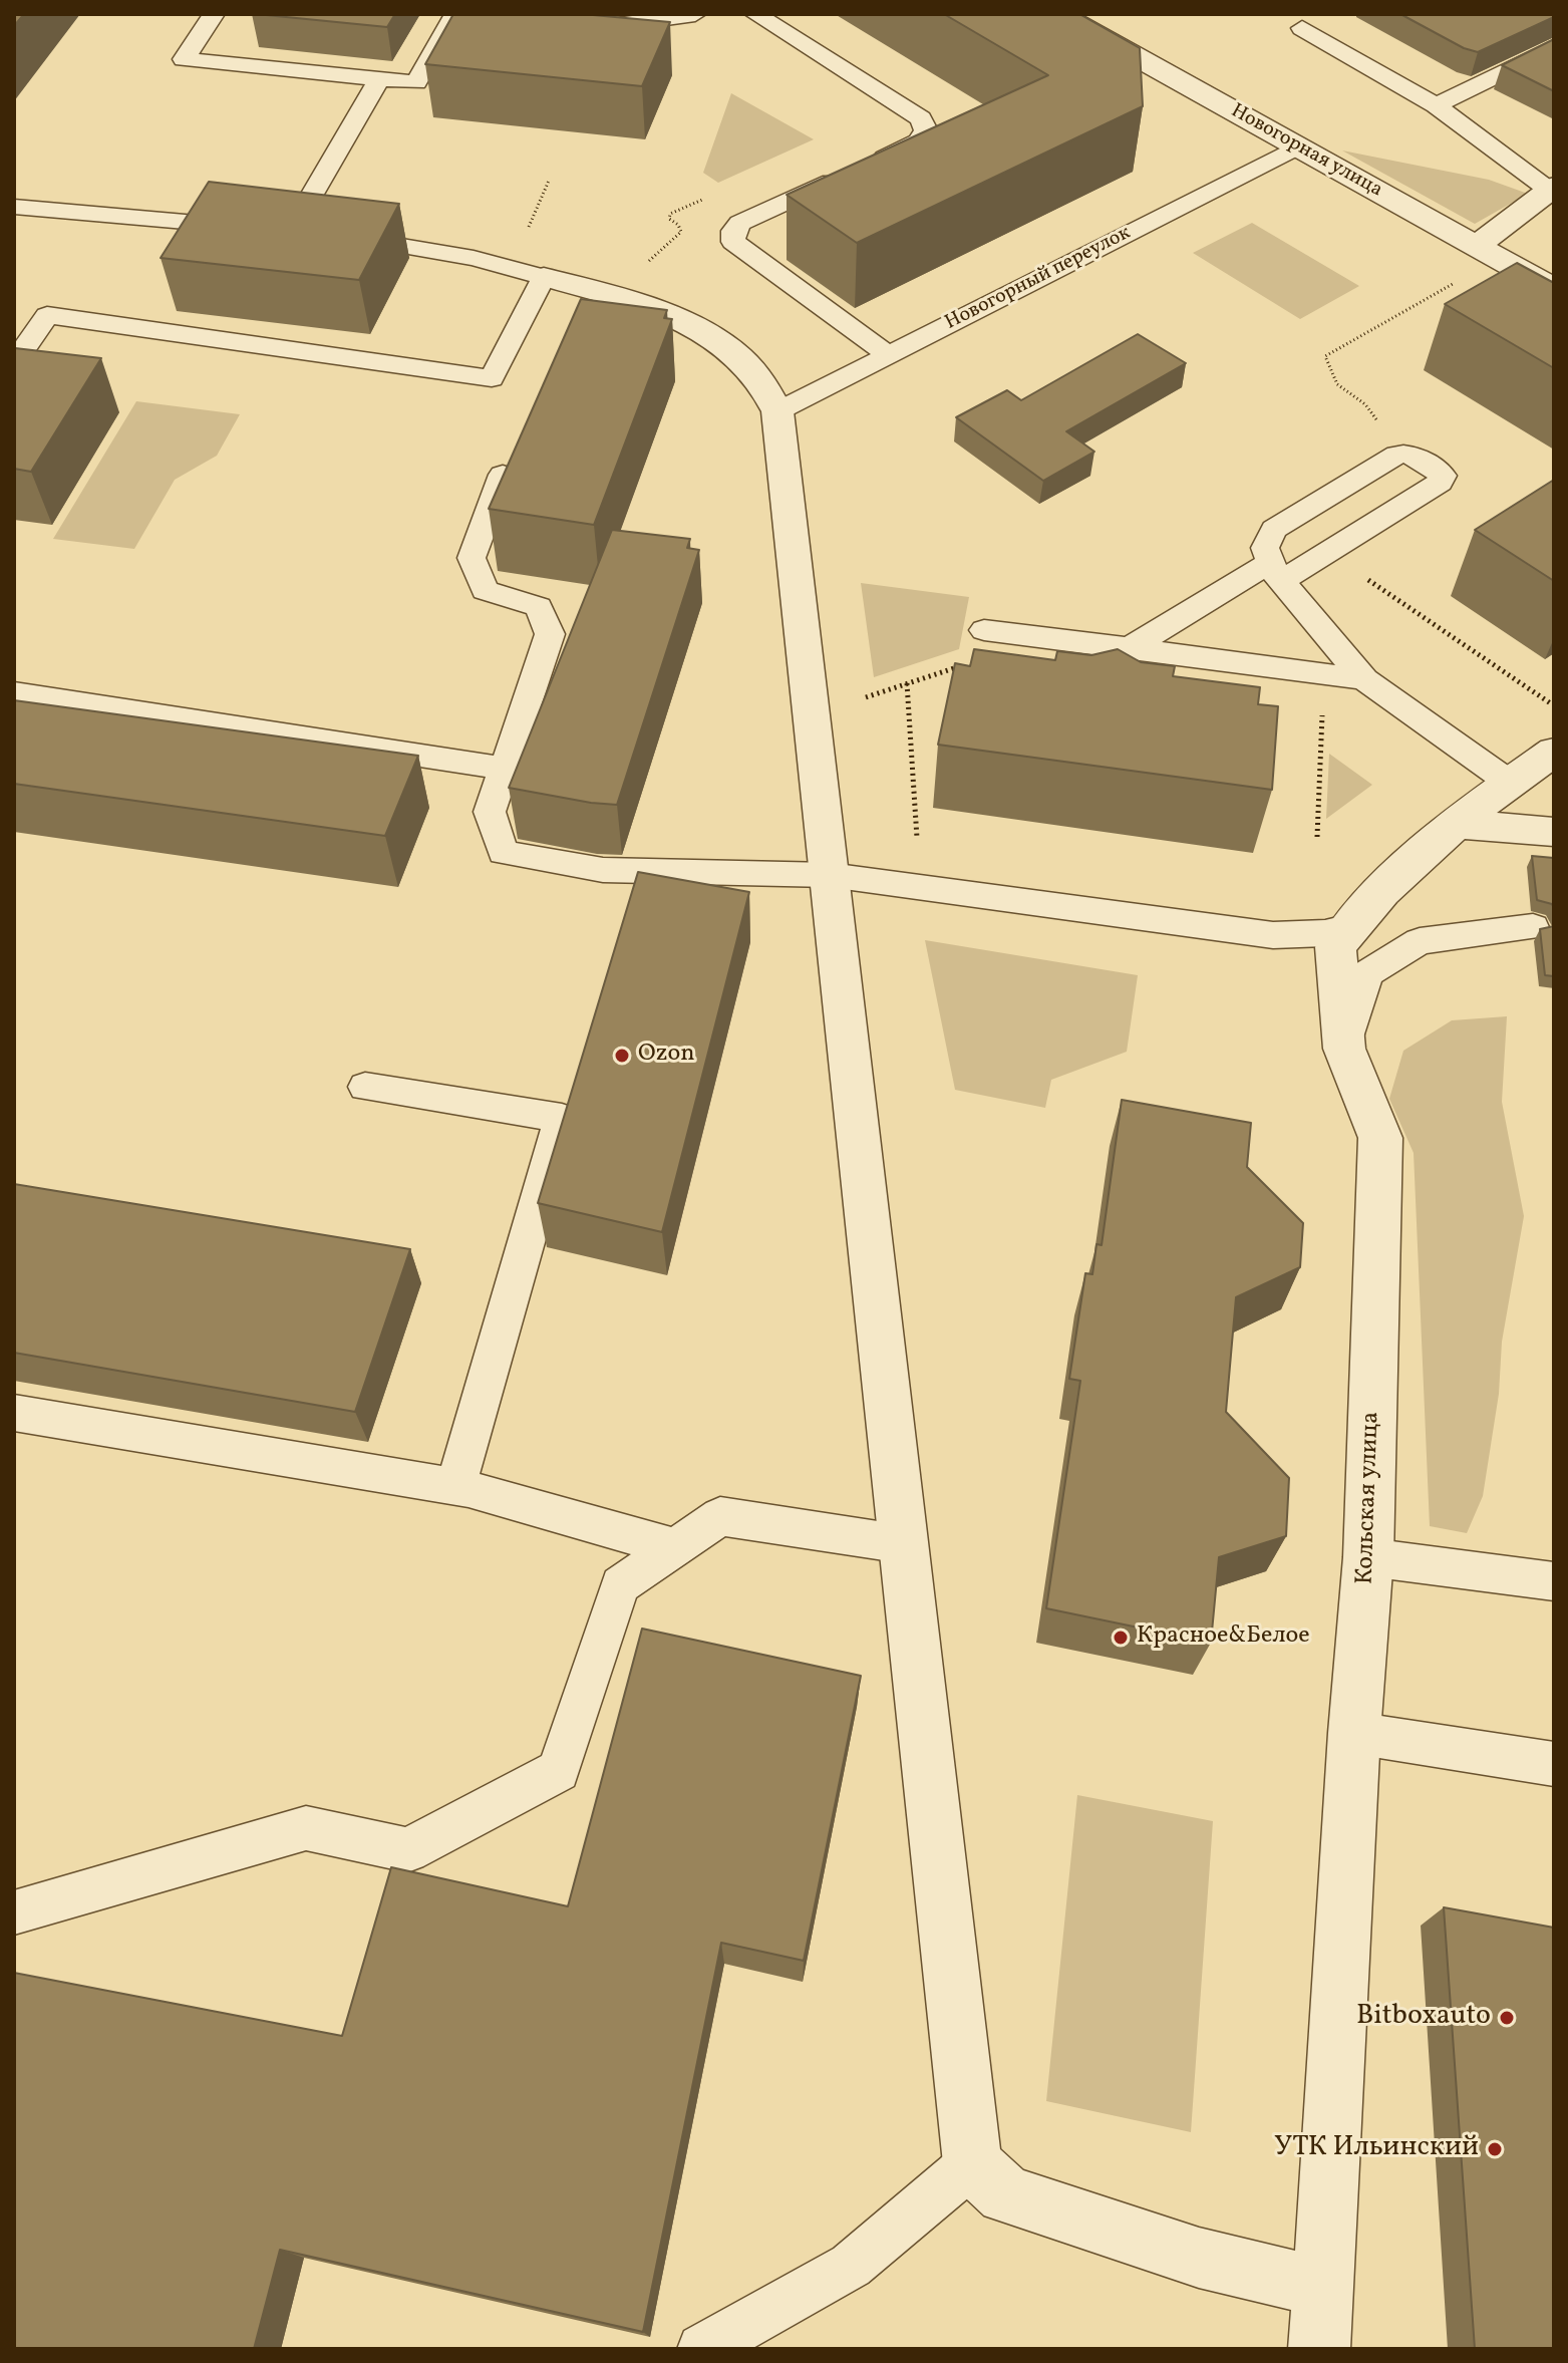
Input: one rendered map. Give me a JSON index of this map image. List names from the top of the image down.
{
  "streets": {
    "street": ["Новогорная улица", "Кольская улица"],
    "lane": ["Новогорный переулок"]
  },
  "crossings": [
    ["Новогорная улица", "Новогорный переулок"]
  ],
  "places": [
    "Ozon",
    "Красное&Белое",
    "Bitboxauto",
    "УТК Ильинский"
  ]
}
